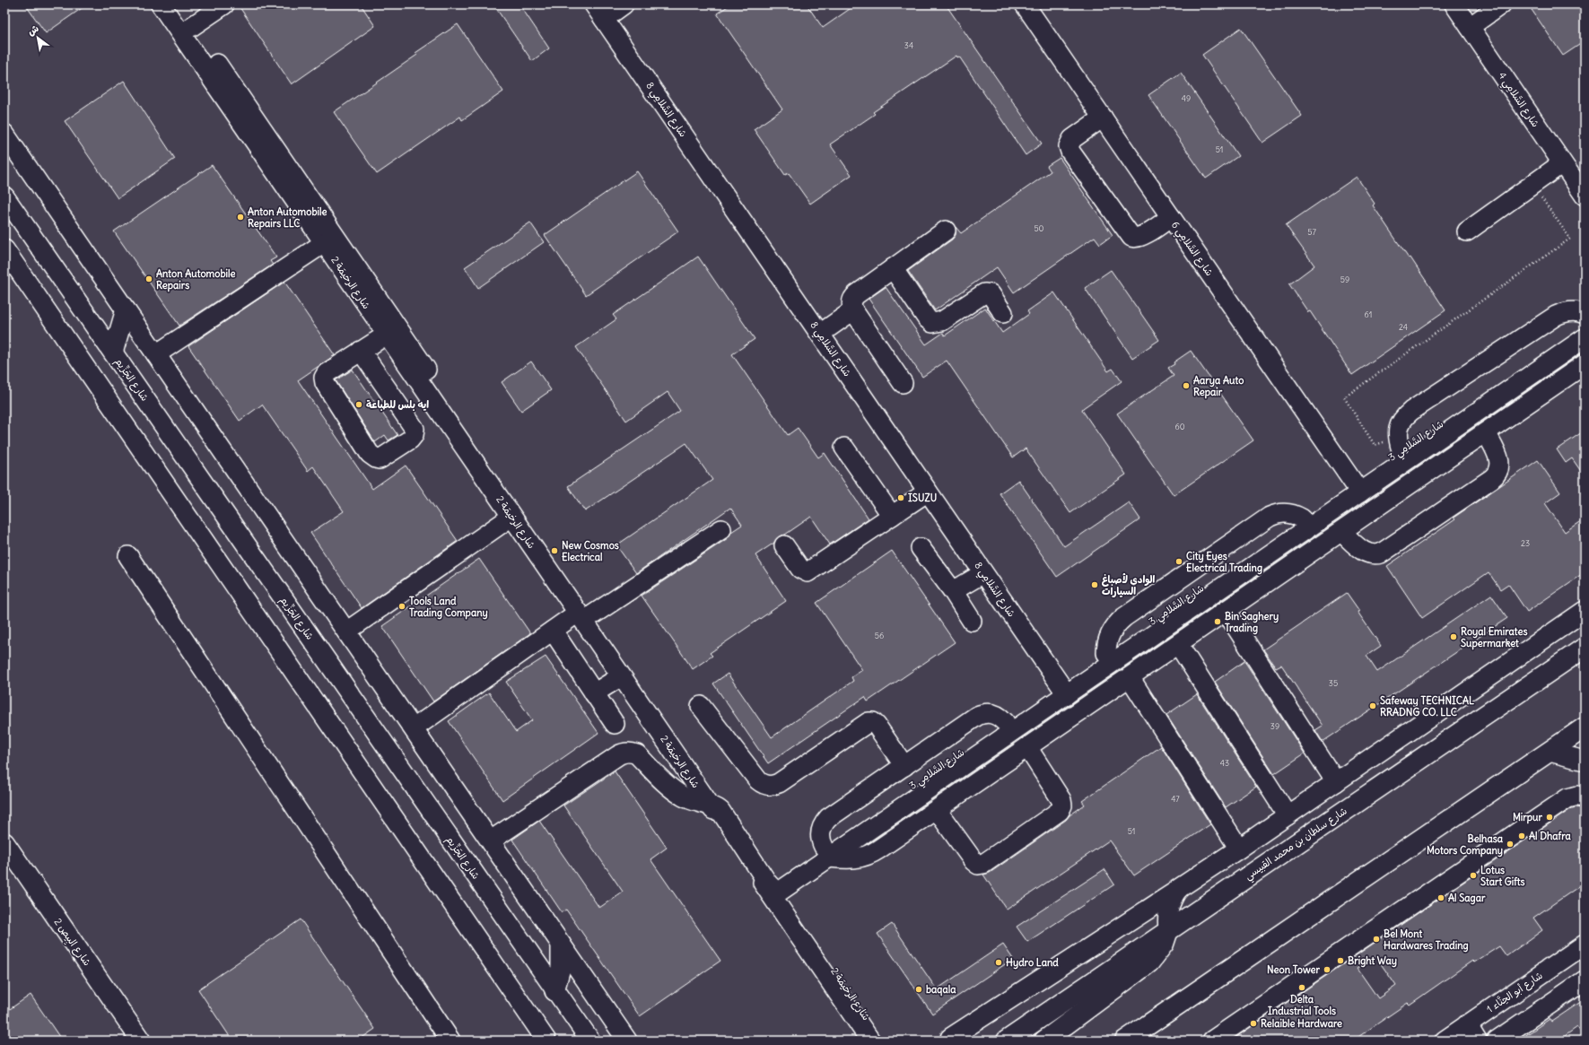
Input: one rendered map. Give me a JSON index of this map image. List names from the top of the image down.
{
  "streets": {
    "main road": ["شارع سلطان بن محمد القبيسي"],
    "street": [
      "شارع السَّلامِي 4",
      "شارع السَّلامِي 8",
      "شارع السَّلامِي 6",
      "شارع الرخيمَة 2",
      "شارع الجَزِّيم",
      "شارع السَّلامِي 3",
      "شارع البِيص 2",
      "شارع أبو الحِنَّاء 1"
    ]
  },
  "crossings": [
    ["شارع السَّلامِي 8", "شارع السَّلامِي 3"],
    ["شارع السَّلامِي 6", "شارع السَّلامِي 3"],
    ["شارع الرخيمَة 2", "شارع السَّلامِي 3"]
  ],
  "places": [
    "Anton Automobile Repairs LLC",
    "Anton Automobile Repairs",
    "Aarya Auto Repair",
    "ايه بلس للطباعة",
    "ISUZU",
    "New Cosmos Electrical",
    "City Eyes Electrical Trading",
    "الوادي لأصباغ السيارات",
    "Tools Land Trading Company",
    "Bin Saghery Trading",
    "Royal Emirates Supermarket",
    "Safeway TECHNICAL RRADNG CO. LLC",
    "Mirpur",
    "Al Dhafra",
    "Belhasa Motors Company",
    "Lotus Start Gifts",
    "Al Sagar",
    "Bel Mont Hardwares Trading",
    "Bright Way",
    "Hydro Land",
    "Neon Tower",
    "Delta Industrial Tools",
    "baqala",
    "Relaible Hardware"
  ],
  "house_numbers": [
    "34",
    "49",
    "51",
    "50",
    "57",
    "59",
    "61",
    "24",
    "60",
    "23",
    "56",
    "35",
    "39",
    "43",
    "47",
    "51"
  ],
  "north": "top left"
}
